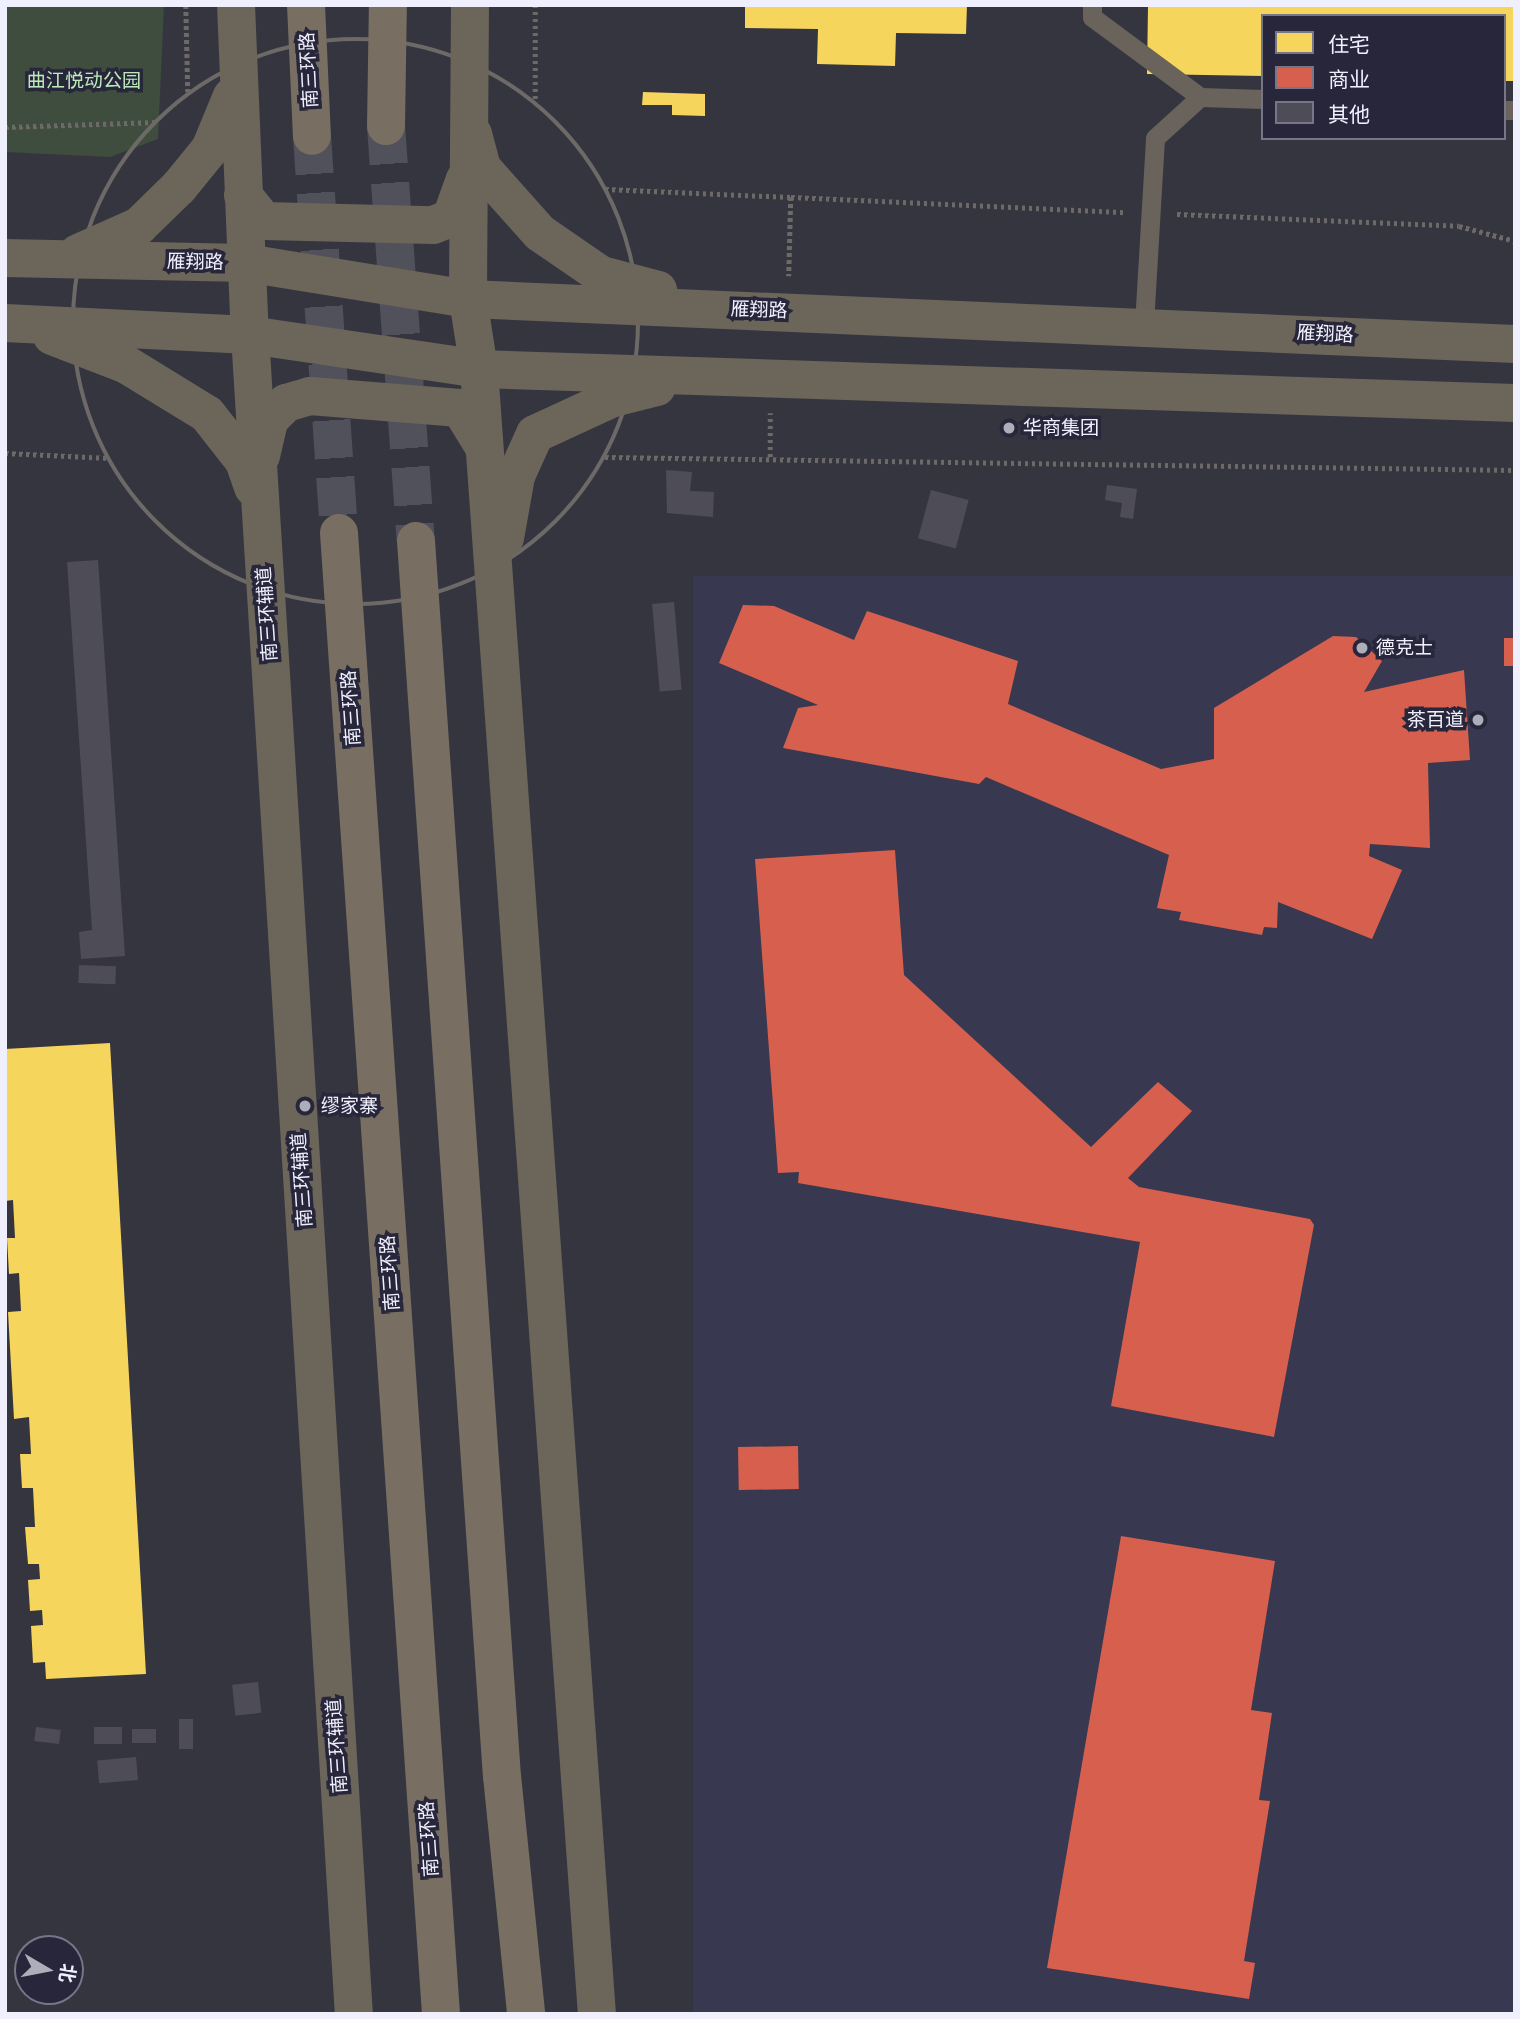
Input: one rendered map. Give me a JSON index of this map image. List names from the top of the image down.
{
  "streets": {
    "highway": ["南三环路"],
    "main road": ["雁翔路", "南三环辅道"]
  },
  "crossings": [
    ["雁翔路", "南三环辅道"]
  ],
  "parks": ["曲江悦动公园"],
  "places": [
    "华商集团",
    "德克士",
    "茶百道",
    "缪家寨"
  ],
  "legend": ["住宅", "商业", "其他"],
  "north": "right"
}
